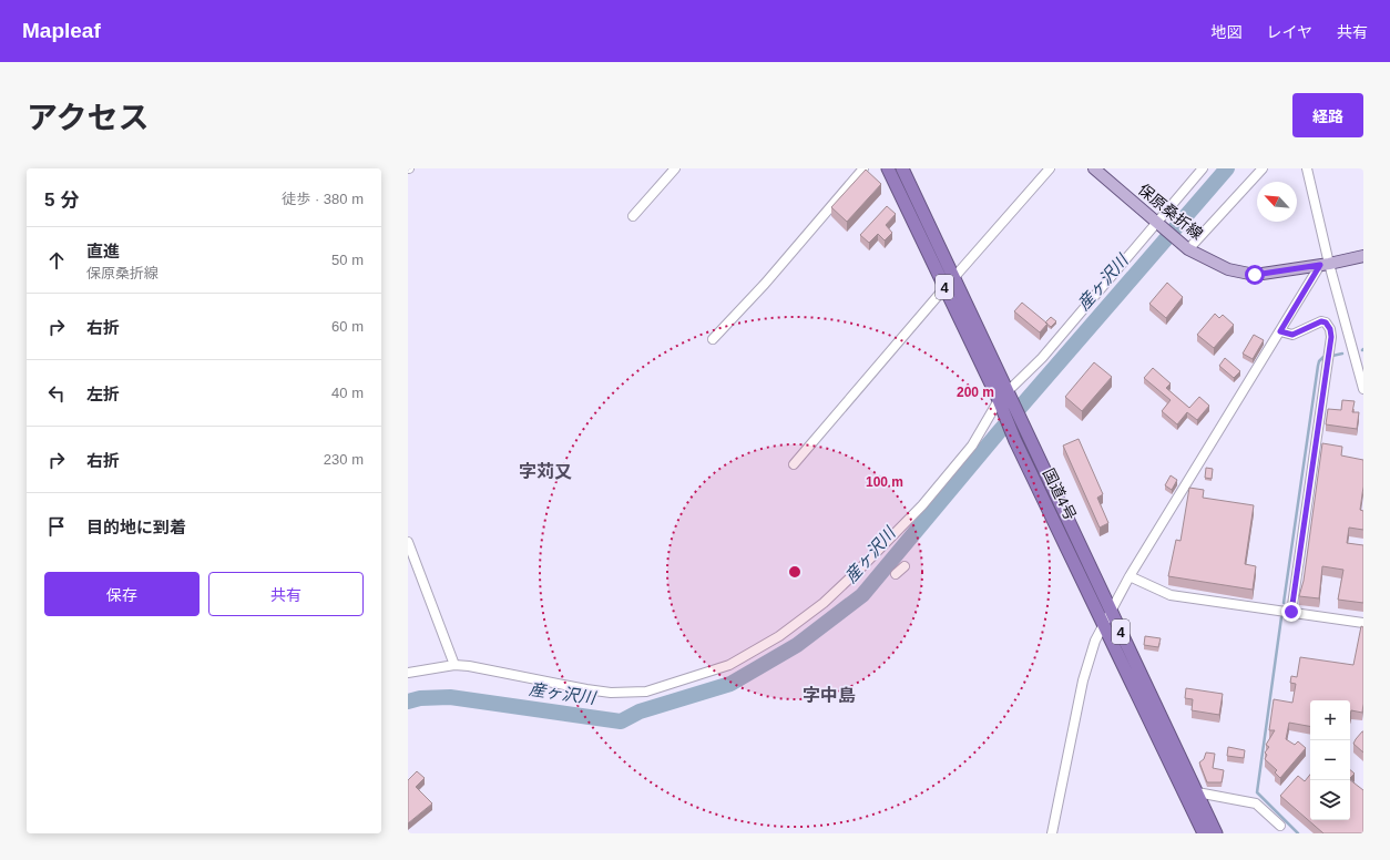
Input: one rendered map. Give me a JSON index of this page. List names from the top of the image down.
{
  "streets": {
    "highway": ["4", "国道4号"],
    "main road": ["保原桑折線"]
  },
  "districts": ["字苅又", "字中島"],
  "water": ["産ヶ沢川"],
  "north": "top left",
  "page": {
    "header": "Mapleaf",
    "nav": ["地図", "レイヤ", "共有"],
    "title": "アクセス",
    "buttons": [
      "経路",
      ["保存", "共有"]
    ],
    "heading": ["5 分", "徒歩 · 380 m"],
    "list": [
      ["直進", "保原桑折線", "50 m"],
      ["右折", "60 m"],
      ["左折", "40 m"],
      ["右折", "230 m"],
      "目的地に到着"
    ],
    "map_buttons": ["+", "−"]
  },
  "rings": ["200 m", "100 m"]
}
